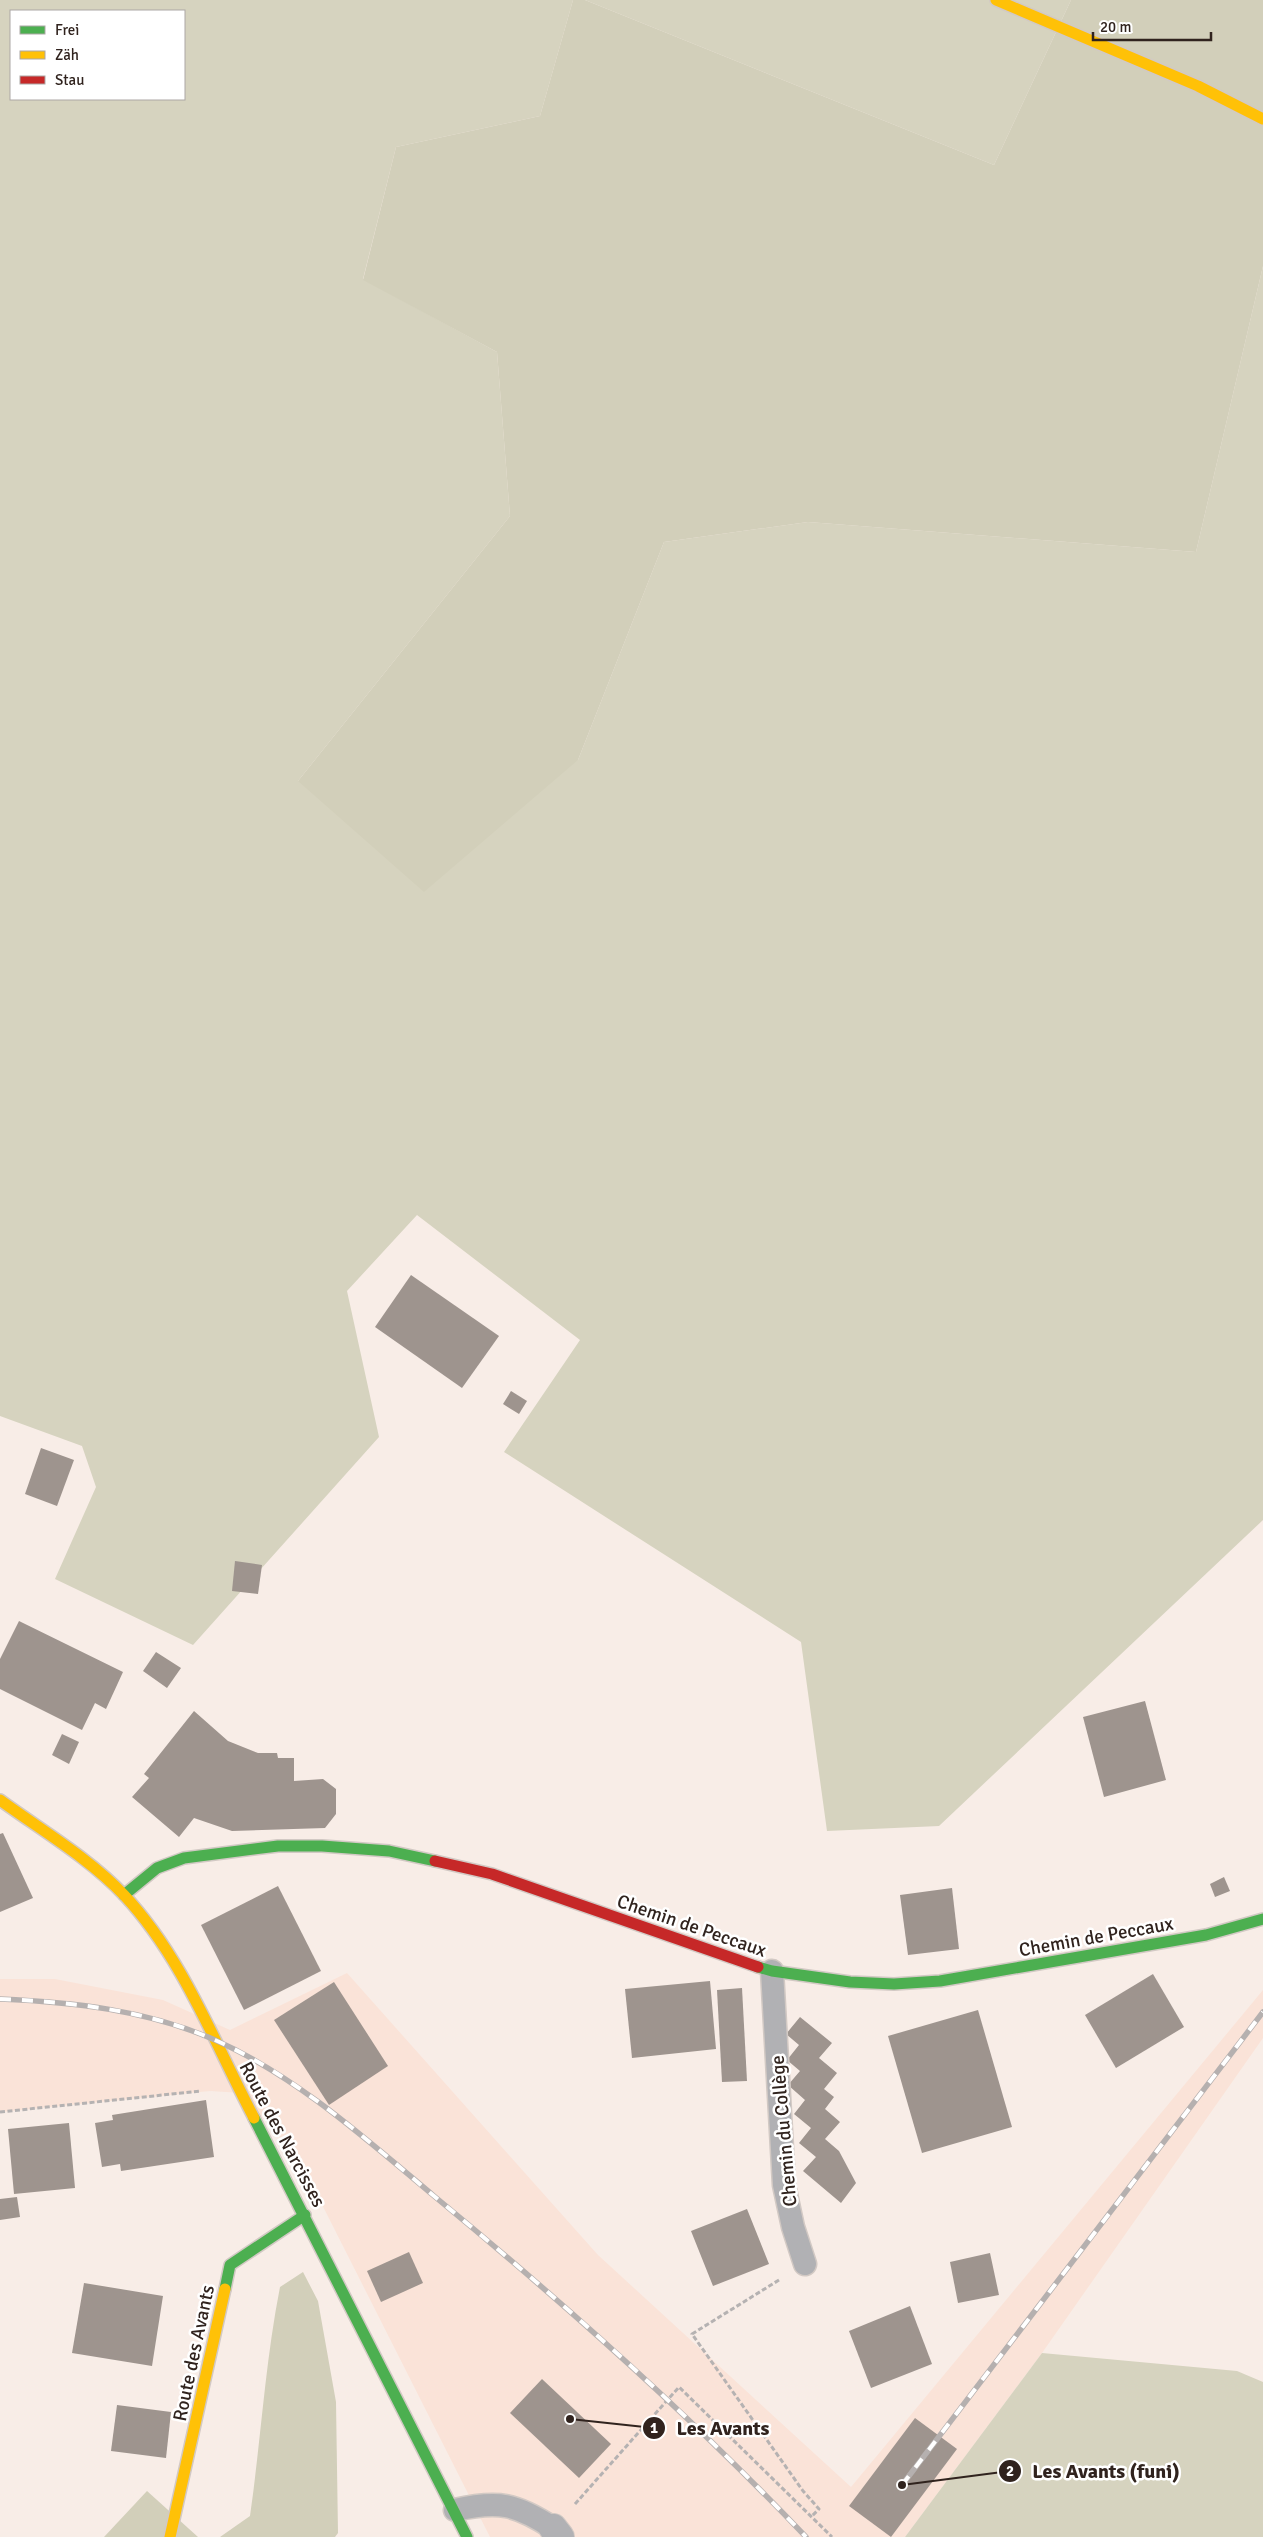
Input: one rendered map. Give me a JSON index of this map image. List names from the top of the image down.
{
  "streets": {
    "street": ["Chemin de Peccaux", "Route des Narcisses", "Route des Avants"],
    "lane": ["Chemin du Collège"]
  },
  "crossings": [
    ["Chemin de Peccaux", "Chemin du Collège"],
    ["Chemin de Peccaux", "Route des Narcisses"],
    ["Route des Narcisses", "Route des Avants"]
  ],
  "places": ["Les Avants", "Les Avants (funi)"],
  "legend": ["Frei", "Zäh", "Stau"],
  "scale_bar": "20 m"
}
